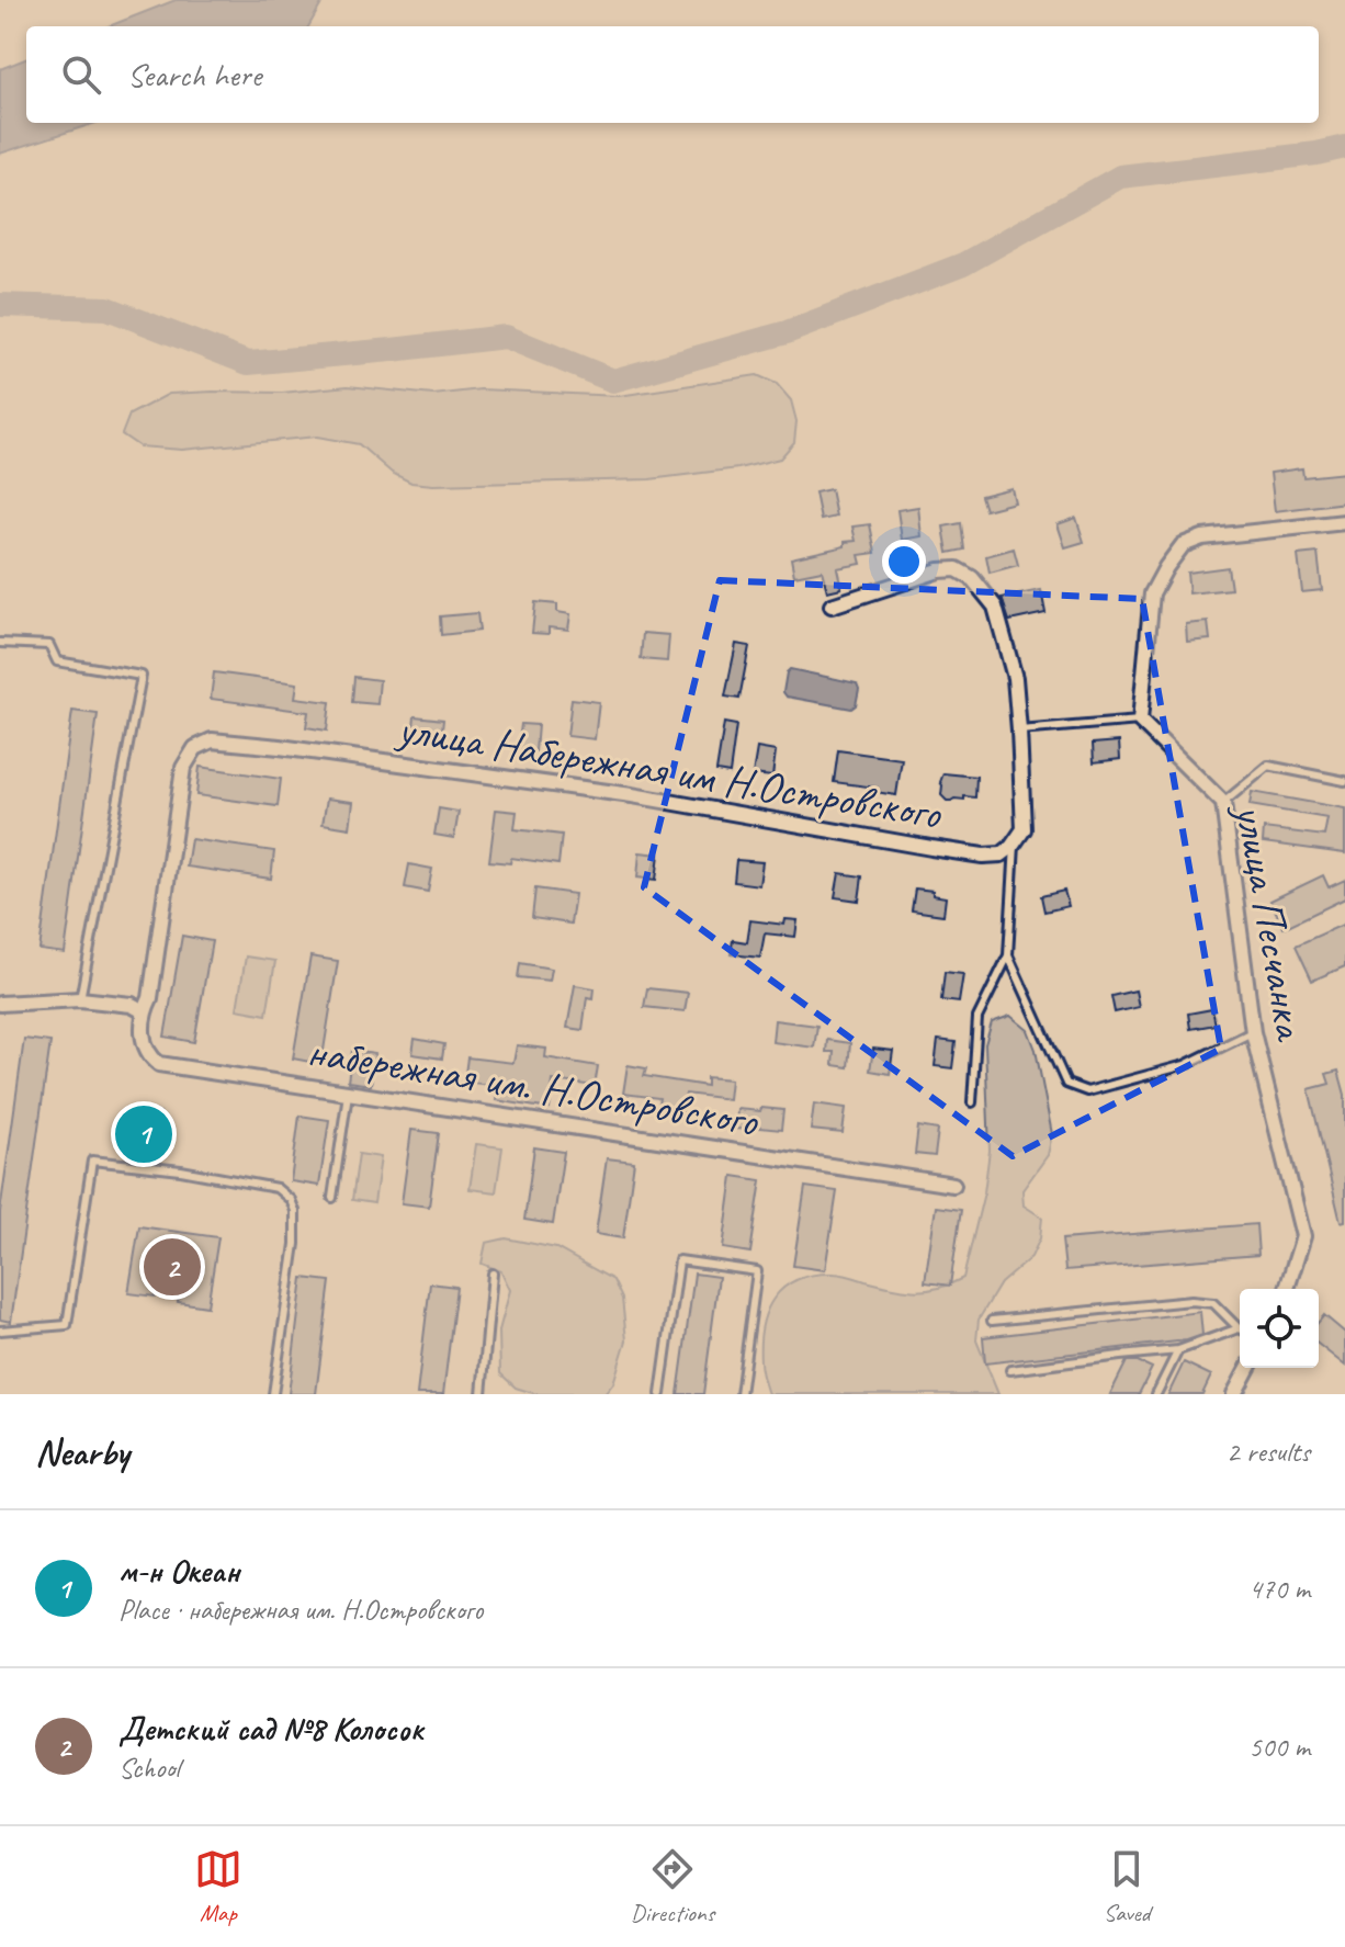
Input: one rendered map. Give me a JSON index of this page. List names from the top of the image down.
{
  "streets": {
    "street": ["улица Набережная им Н.Островского", "улица Песчанка", "набережная им. Н.Островского"]
  },
  "crossings": [
    ["улица Набережная им Н.Островского", "набережная им. Н.Островского"]
  ],
  "page": {
    "search": "Search here",
    "pins": ["1", "2"],
    "heading": ["Nearby", "2 results"],
    "list": [
      {
        "mark": "1",
        "name": "м-н Океан",
        "note": "Place · набережная им. Н.Островского",
        "value": "470 m"
      },
      {
        "mark": "2",
        "name": "Детский сад №8 Колосок",
        "note": "School",
        "value": "500 m"
      }
    ],
    "nav": ["Map", "Directions", "Saved"]
  }
}
